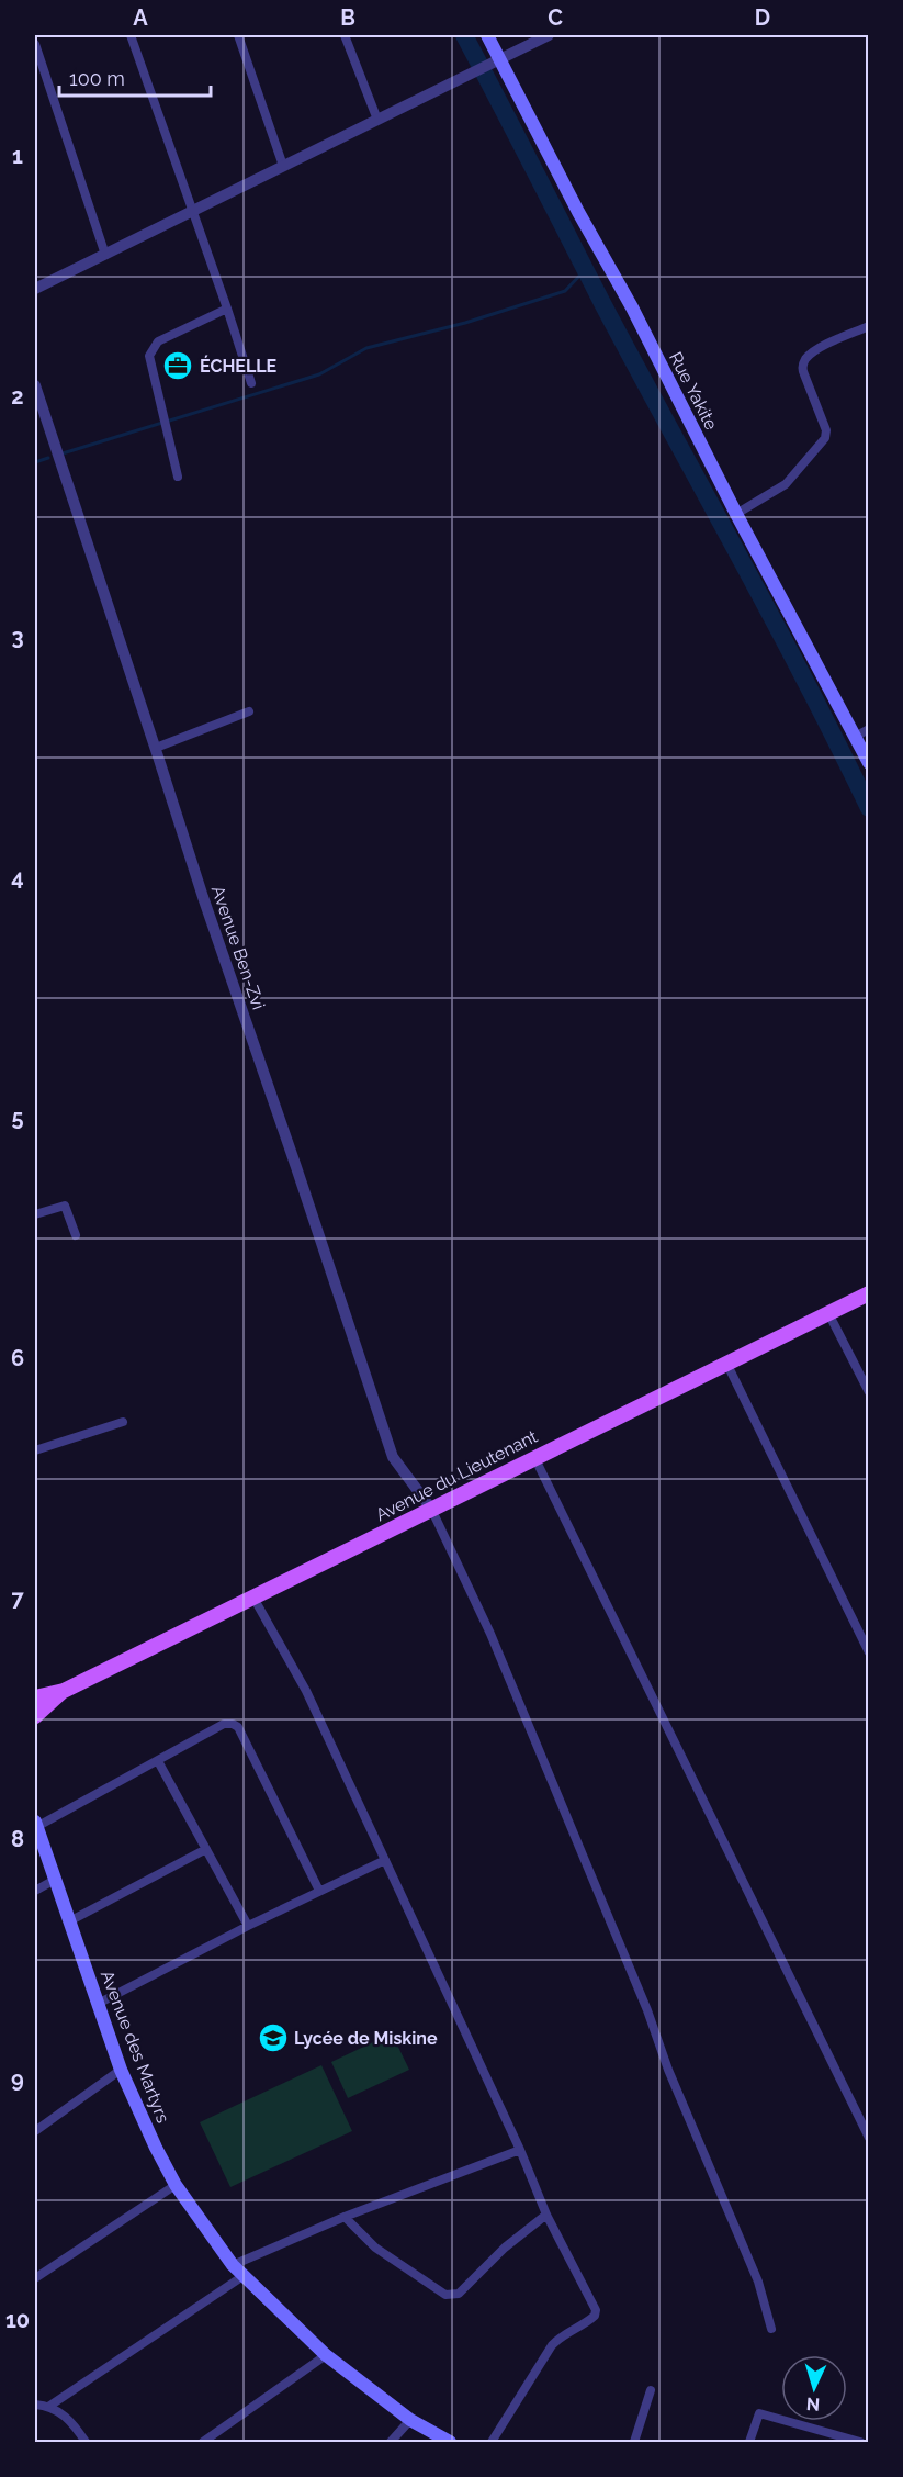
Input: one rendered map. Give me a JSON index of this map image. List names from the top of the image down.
{
  "streets": {
    "main road": ["Rue Yakite", "Avenue du Lieutenant", "Avenue des Martyrs"],
    "street": ["Avenue Ben-Zvi"]
  },
  "crossings": [
    ["Avenue Ben-Zvi", "Avenue du Lieutenant"]
  ],
  "places": {
    "office": ["ÉCHELLE"],
    "school or university": ["Lycée de Miskine"]
  },
  "scale_bar": "100 m",
  "north": "bottom",
  "grid": {
    "columns": [
      "A",
      "B",
      "C",
      "D"
    ],
    "rows": [
      "1",
      "2",
      "3",
      "4",
      "5",
      "6",
      "7",
      "8",
      "9",
      "10"
    ]
  }
}
